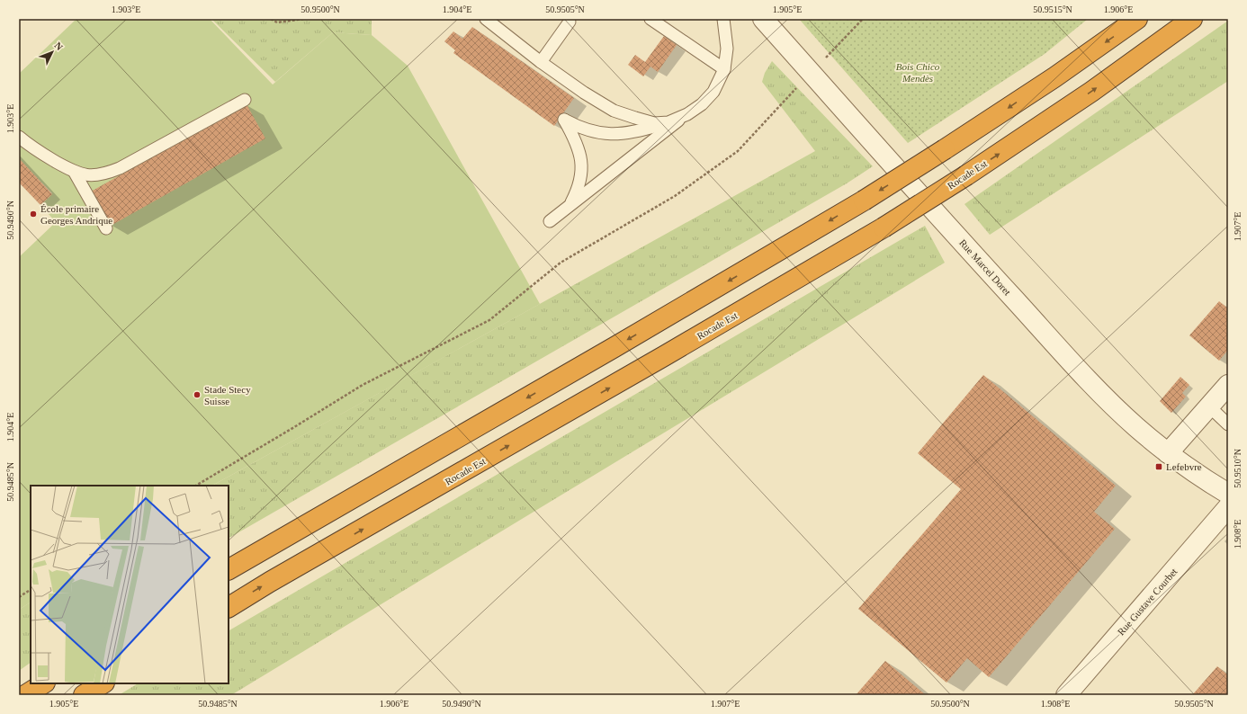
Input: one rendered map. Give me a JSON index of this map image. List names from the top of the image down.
{
  "streets": {
    "highway": ["Rocade Est"],
    "street": ["Rue Marcel Doret", "Rue Gustave Courbet"]
  },
  "parks": ["Bois Chico Mendès"],
  "places": {
    "other": ["École primaire Georges Andrique", "Stade Stecy Suisse"],
    "transit": ["Lefebvre"]
  },
  "north": "top right",
  "coordinates": [
    "1.903°E",
    "50.9500°N",
    "1.904°E",
    "50.9505°N",
    "1.905°E",
    "50.9515°N",
    "1.906°E",
    "50.9490°N",
    "1.907°E",
    "50.9510°N",
    "50.9485°N",
    "1.908°E"
  ]
}
